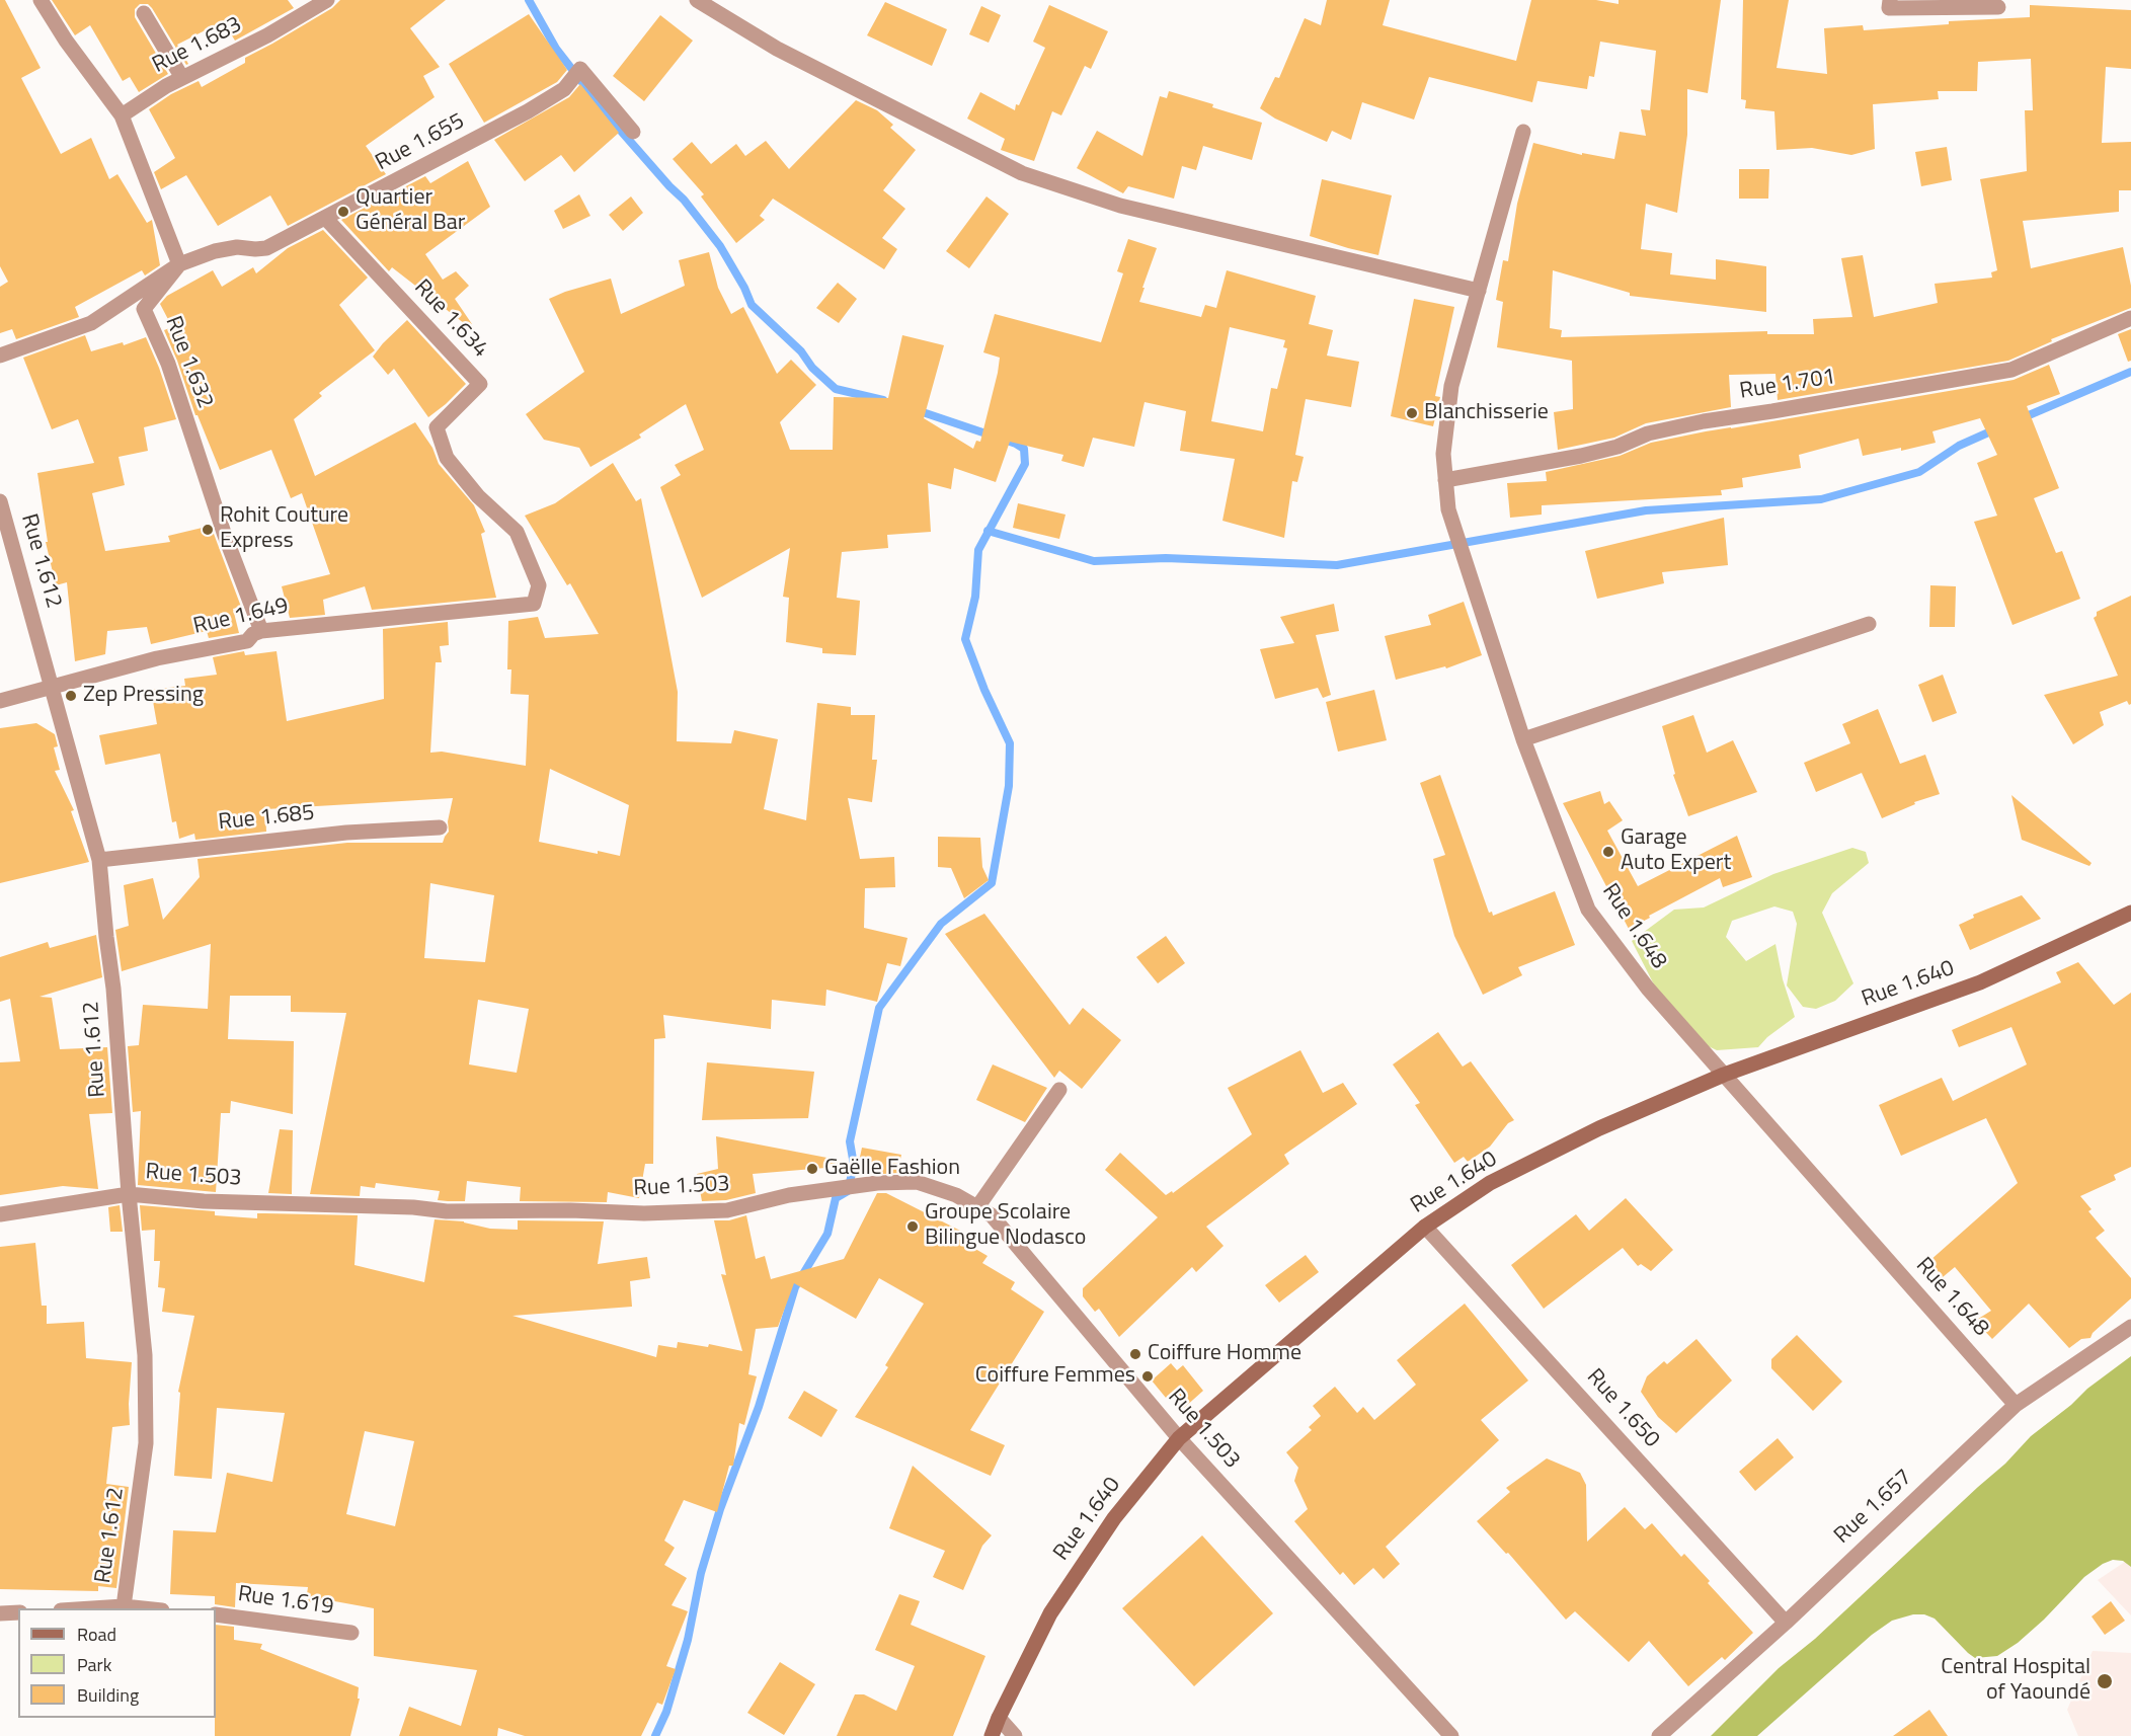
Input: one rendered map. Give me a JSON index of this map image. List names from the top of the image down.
{
  "streets": {
    "street": [
      "Rue 1.683",
      "Rue 1.655",
      "Rue 1.634",
      "Rue 1.632",
      "Rue 1.701",
      "Rue 1.612",
      "Rue 1.649",
      "Rue 1.685",
      "Rue 1.648",
      "Rue 1.640",
      "Rue 1.503",
      "Rue 1.650",
      "Rue 1.657",
      "Rue 1.619"
    ]
  },
  "crossings": [
    ["Rue 1.655", "Rue 1.634"],
    ["Rue 1.655", "Rue 1.632"],
    ["Rue 1.634", "Rue 1.649"],
    ["Rue 1.632", "Rue 1.649"],
    ["Rue 1.701", "Rue 1.648"],
    ["Rue 1.612", "Rue 1.649"],
    ["Rue 1.612", "Rue 1.685"],
    ["Rue 1.612", "Rue 1.503"],
    ["Rue 1.648", "Rue 1.640"],
    ["Rue 1.648", "Rue 1.657"],
    ["Rue 1.640", "Rue 1.503"],
    ["Rue 1.640", "Rue 1.650"],
    ["Rue 1.650", "Rue 1.657"]
  ],
  "places": [
    "Quartier Général Bar",
    "Blanchisserie",
    "Rohit Couture Express",
    "Zep Pressing",
    "Garage Auto Expert",
    "Gaëlle Fashion",
    "Groupe Scolaire Bilingue Nodasco",
    "Coiffure Homme",
    "Coiffure Femmes",
    "Central Hospital of Yaoundé"
  ],
  "legend": ["Road", "Park", "Building"]
}
